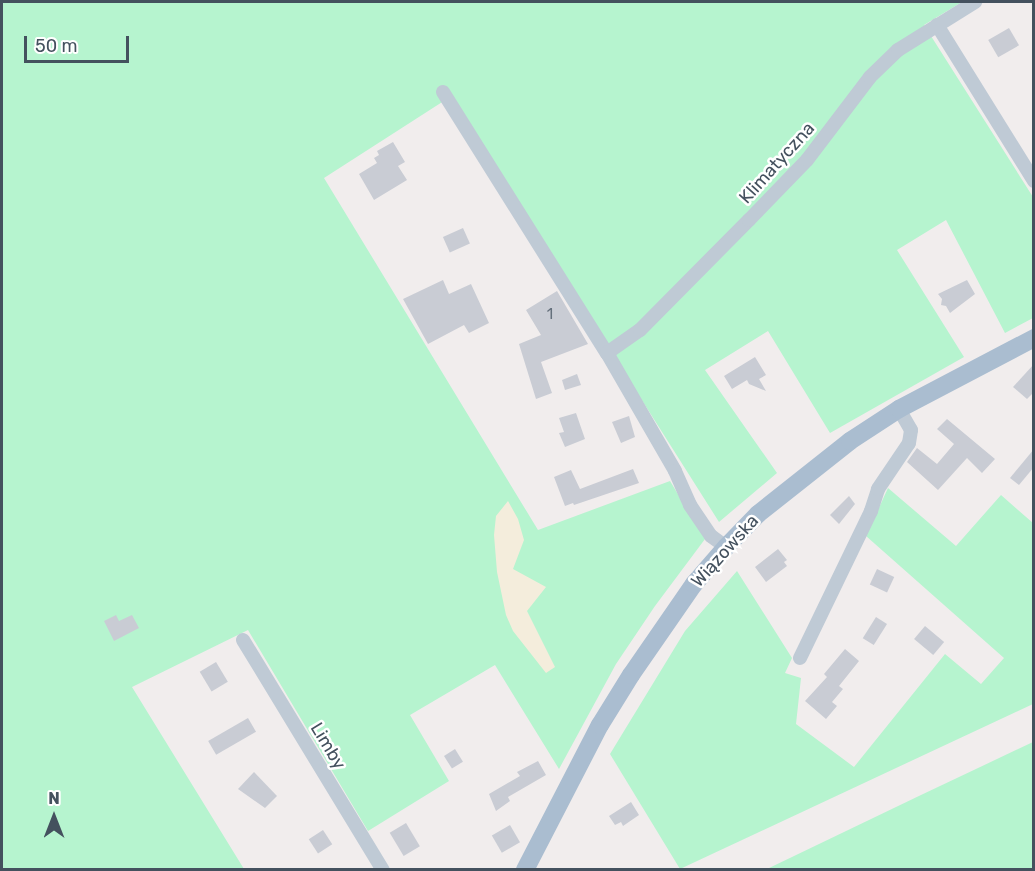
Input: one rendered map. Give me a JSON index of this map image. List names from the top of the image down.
{
  "streets": {
    "main road": ["Wiązowska"],
    "street": ["Klimatyczna", "Limby"]
  },
  "house_numbers": ["1"],
  "scale_bar": "50 m",
  "north": "top"
}
